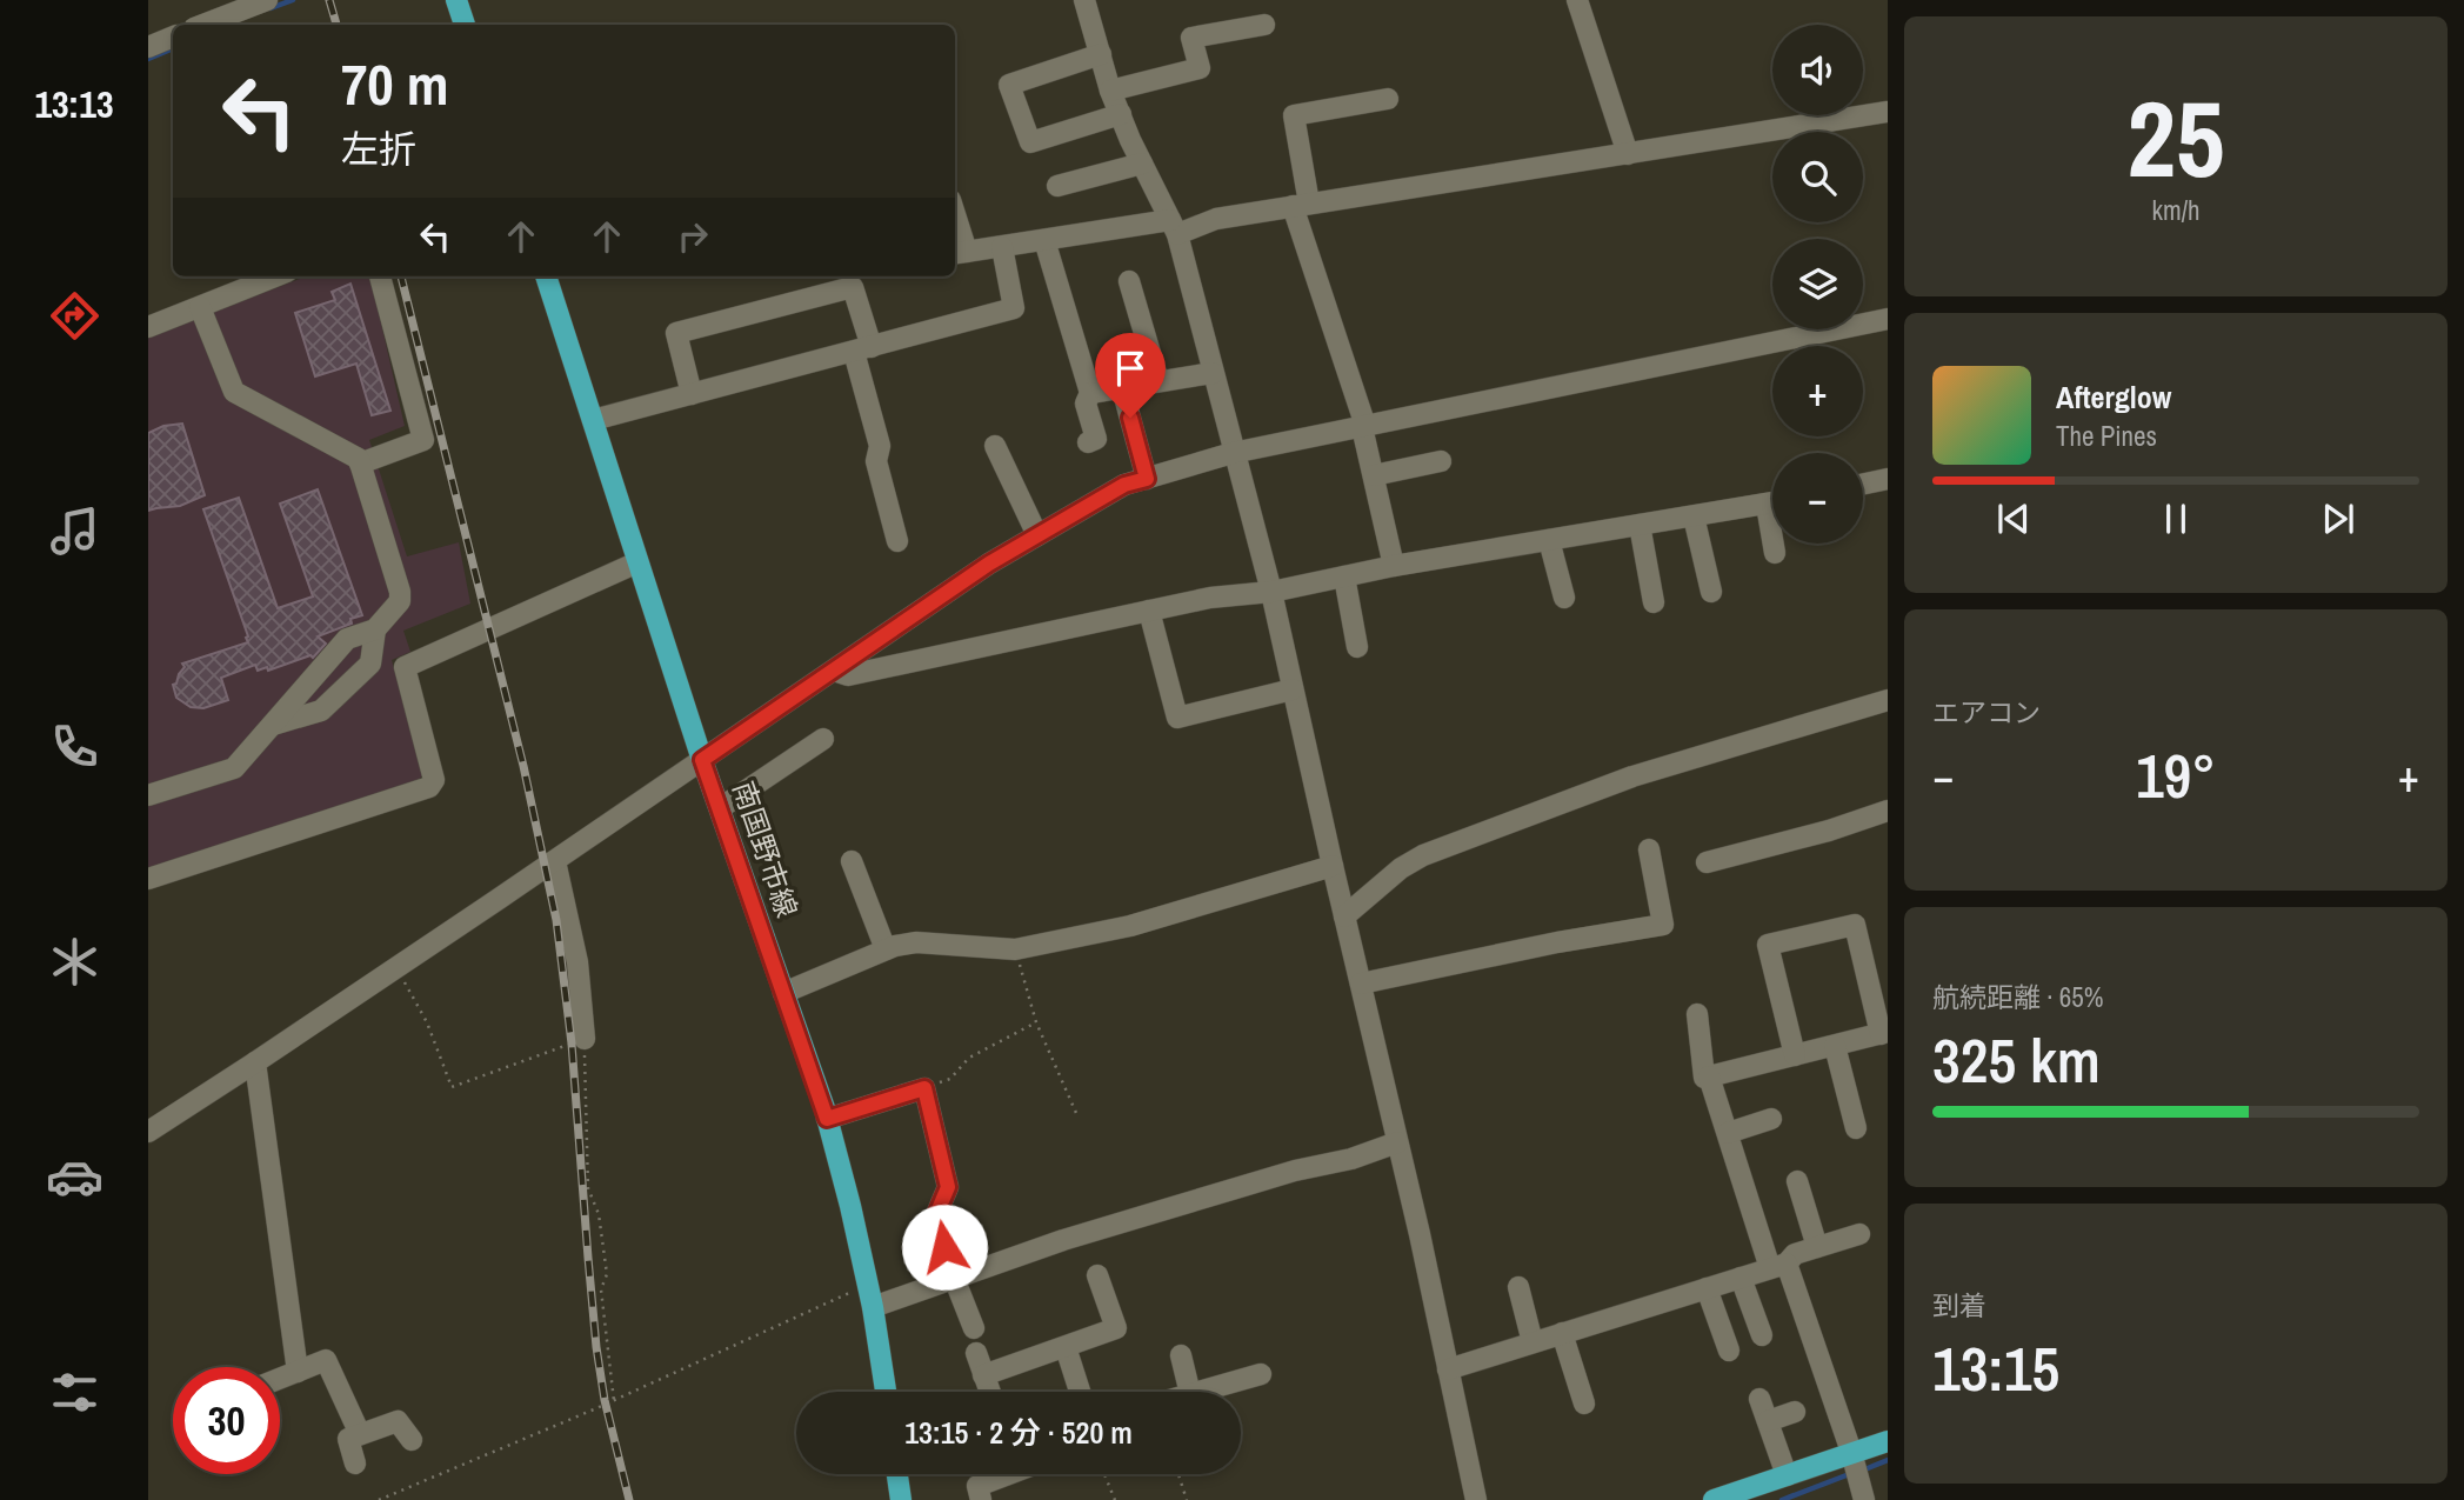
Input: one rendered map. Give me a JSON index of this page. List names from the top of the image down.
{
  "streets": {
    "main road": ["南国野市線"]
  },
  "page": {
    "tabs": "13:13",
    "tile": [
      ["25", "km/h"],
      "エアコン",
      ["航続距離 · 65%", "325 km"],
      ["到着", "13:15"]
    ],
    "map_buttons": ["+", "−"],
    "turn": ["70 m", "左折"],
    "song": ["Afterglow", "The Pines"],
    "heat": ["−", "19°", "+"],
    "limit": "30",
    "trip": "13:15 · 2 分 · 520 m"
  }
}
